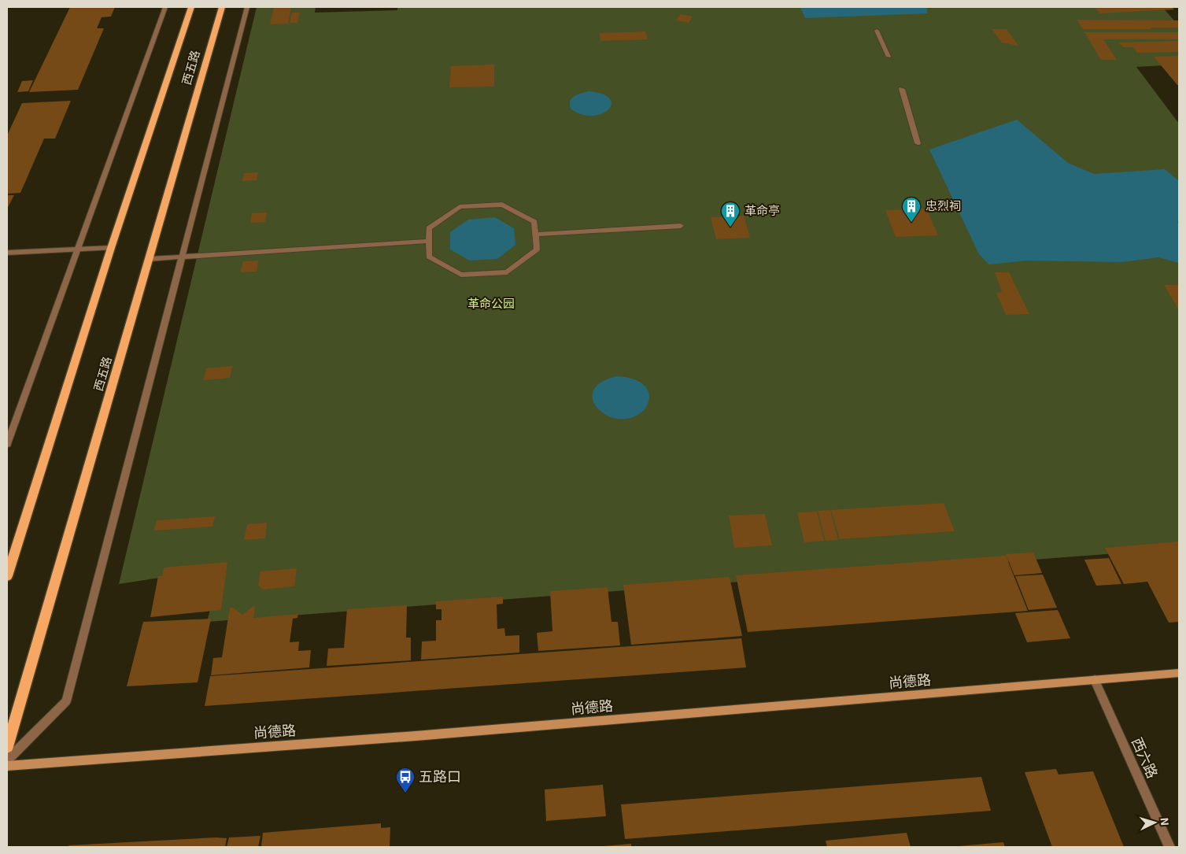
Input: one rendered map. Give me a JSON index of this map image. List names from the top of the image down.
{
  "streets": {
    "main road": ["西五路"],
    "street": ["尚德路", "西六路"]
  },
  "crossings": [
    ["尚德路", "西六路"]
  ],
  "parks": ["革命公园"],
  "places": {
    "building": ["忠烈祠", "革命亭"],
    "bus stop": ["五路口"]
  },
  "north": "right"
}
